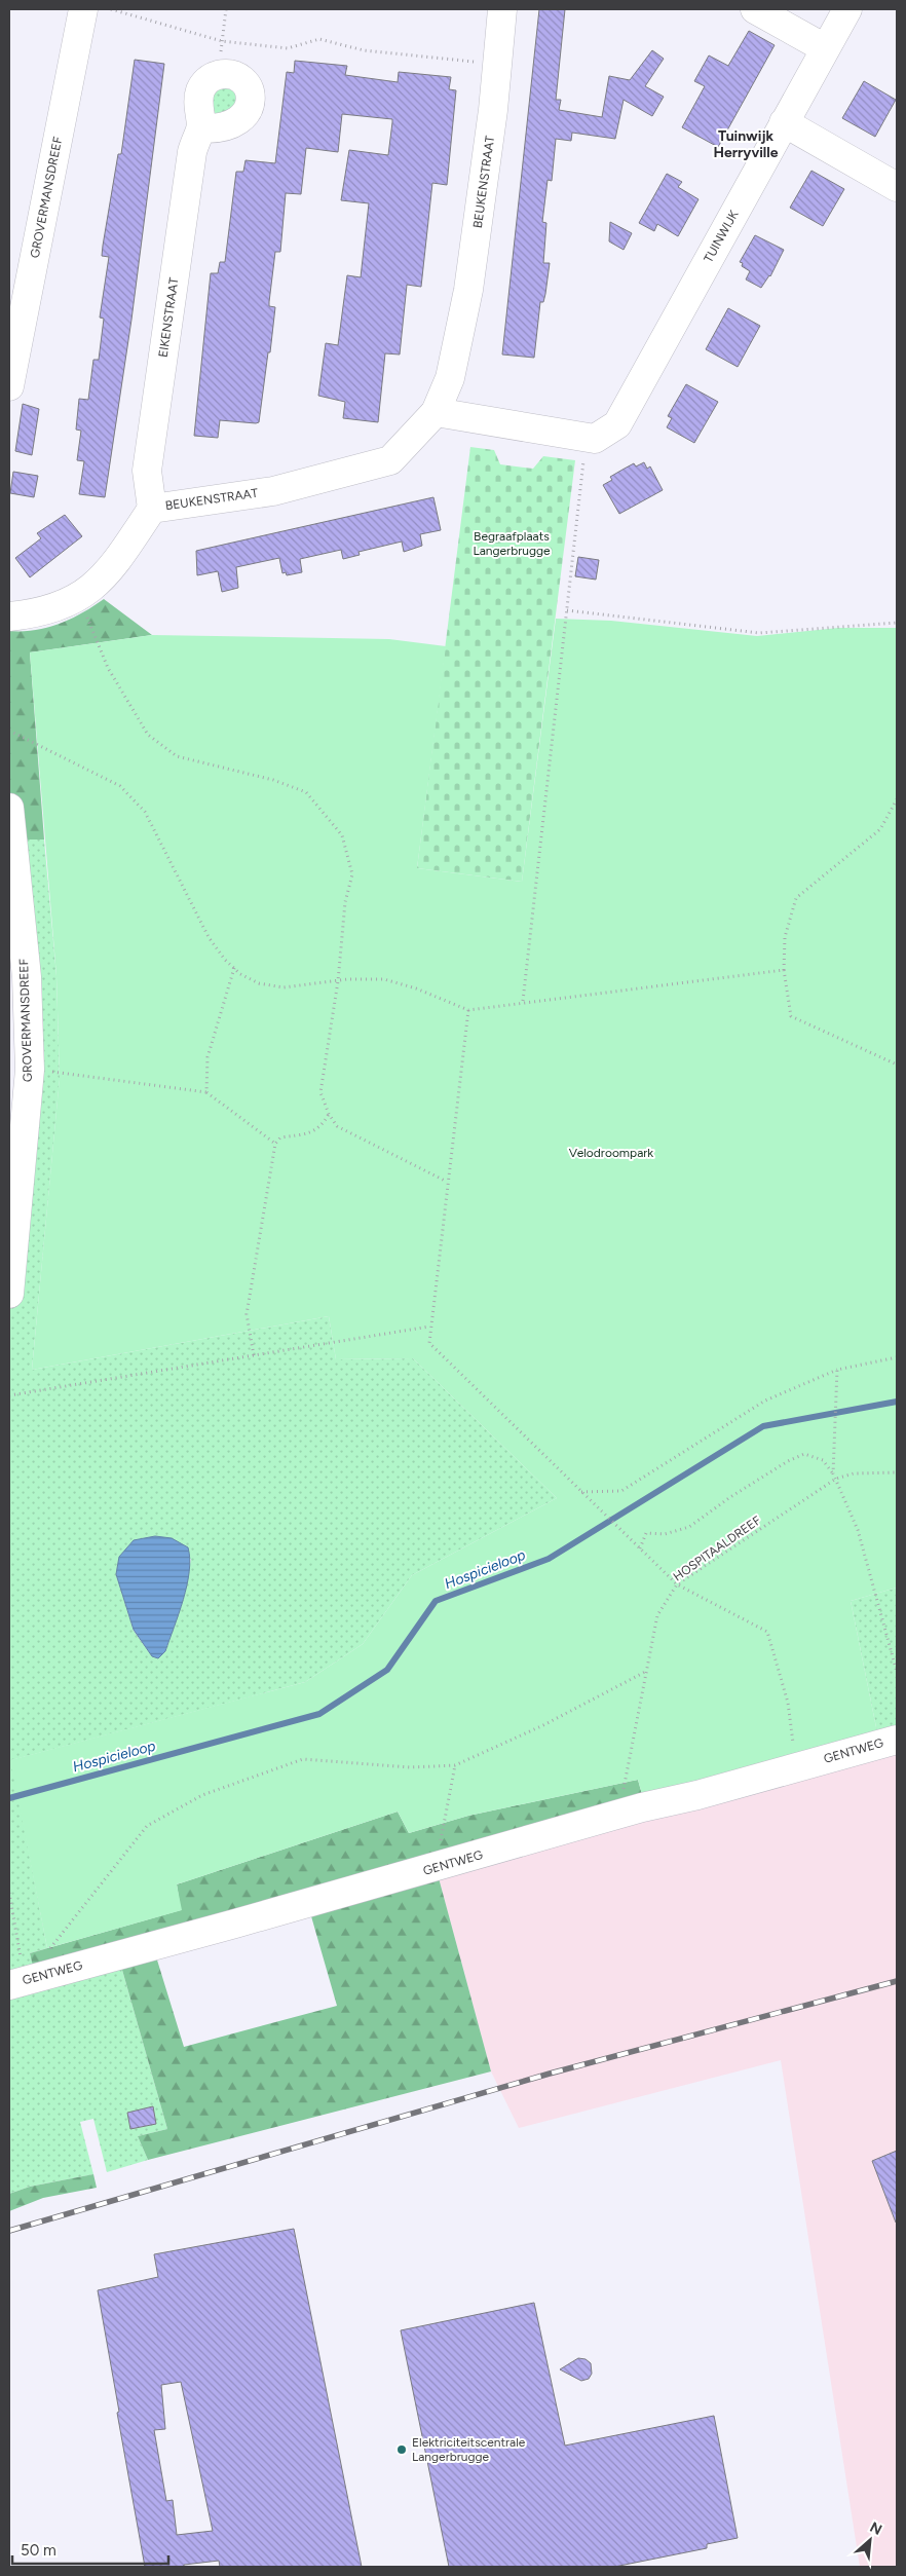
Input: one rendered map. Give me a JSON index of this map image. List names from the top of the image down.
{
  "streets": {
    "street": [
      "BEUKENSTRAAT",
      "GROVERMANSDREEF",
      "TUINWIJK",
      "EIKENSTRAAT",
      "GENTWEG"
    ],
    "path": ["HOSPITAALDREEF"]
  },
  "crossings": [
    ["BEUKENSTRAAT", "EIKENSTRAAT"],
    ["HOSPITAALDREEF", "GENTWEG"]
  ],
  "districts": ["Tuinwijk Herryville"],
  "water": ["Hospicieloop"],
  "parks": ["Begraafplaats Langerbrugge", "Velodroompark"],
  "places": ["Elektriciteitscentrale Langerbrugge"],
  "scale_bar": "50 m",
  "north": "top right"
}
